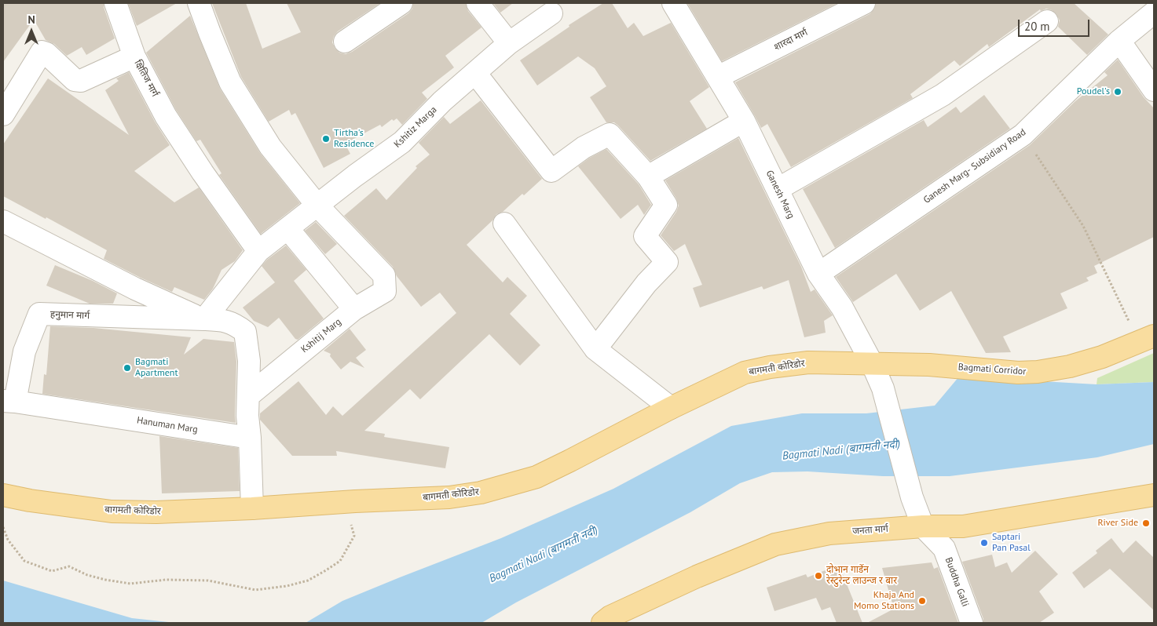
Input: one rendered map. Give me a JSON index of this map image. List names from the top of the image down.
{
  "streets": {
    "main road": ["बागमती कोरिडोर", "Bagmati Corridor", "जनता मार्ग"],
    "street": [
      "शारदा मार्ग",
      "क्षितिज मार्ग",
      "Kshitiz Marga",
      "Ganesh Marg- Subsidiary Road",
      "Ganesh Marg",
      "हनुमान मार्ग",
      "Kshitij Marg",
      "Hanuman Marg",
      "Buddha Galli"
    ]
  },
  "crossings": [
    ["शारदा मार्ग", "Ganesh Marg"],
    ["क्षितिज मार्ग", "Kshitiz Marga"],
    ["Kshitiz Marga", "हनुमान मार्ग"],
    ["Kshitiz Marga", "Kshitij Marg"],
    ["Ganesh Marg- Subsidiary Road", "Ganesh Marg"],
    ["Ganesh Marg", "बागमती कोरिडोर"],
    ["Ganesh Marg", "Bagmati Corridor"],
    ["Ganesh Marg", "जनता मार्ग"],
    ["Ganesh Marg", "Buddha Galli"],
    ["हनुमान मार्ग", "Hanuman Marg"],
    ["बागमती कोरिडोर", "Bagmati Corridor"],
    ["जनता मार्ग", "Buddha Galli"]
  ],
  "water": ["Bagmati Nadi (बागमती नदी)"],
  "places": [
    "Poudel's",
    "Tirtha's Residence",
    "Bagmati Apartment",
    "River Side",
    "Saptari Pan Pasal",
    "दोभान गार्डेन रेस्टुरेन्ट लाउन्ज र बार",
    "Khaja And Momo Stations"
  ],
  "scale_bar": "20 m",
  "north": "top"
}
